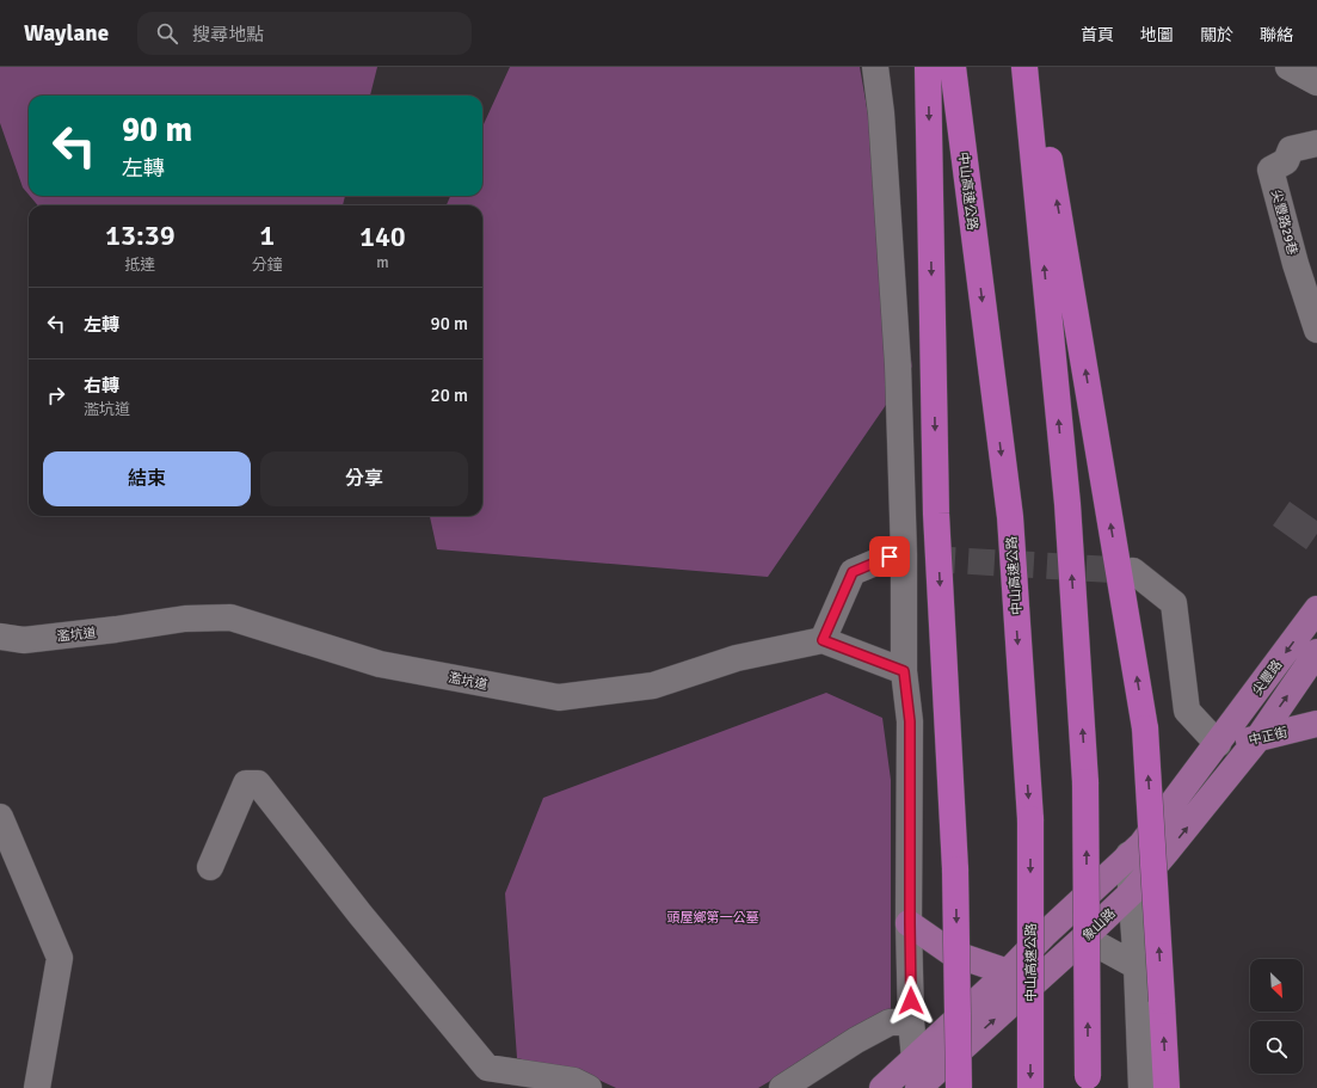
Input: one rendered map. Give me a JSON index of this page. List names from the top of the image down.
{
  "streets": {
    "highway": ["中山高速公路"],
    "main road": ["尖豐路", "中正街", "象山路"],
    "street": ["尖豐路29巷", "濫坑道"]
  },
  "crossings": [
    ["尖豐路", "中正街"],
    ["尖豐路", "象山路"],
    ["中正街", "象山路"]
  ],
  "parks": ["頭屋鄉第一公墓"],
  "north": "bottom right",
  "page": {
    "header": "Waylane",
    "search": "搜尋地點",
    "nav": [
      "首頁",
      "地圖",
      "關於",
      "聯絡"
    ],
    "turn": ["90 m", "左轉"],
    "eta": [
      "13:39",
      "抵達",
      "1",
      "分鐘",
      "140",
      "m"
    ],
    "list": [
      {
        "name": "左轉",
        "value": "90 m"
      },
      {
        "name": "右轉",
        "note": "濫坑道",
        "value": "20 m"
      }
    ],
    "buttons": ["結束", "分享"]
  }
}
